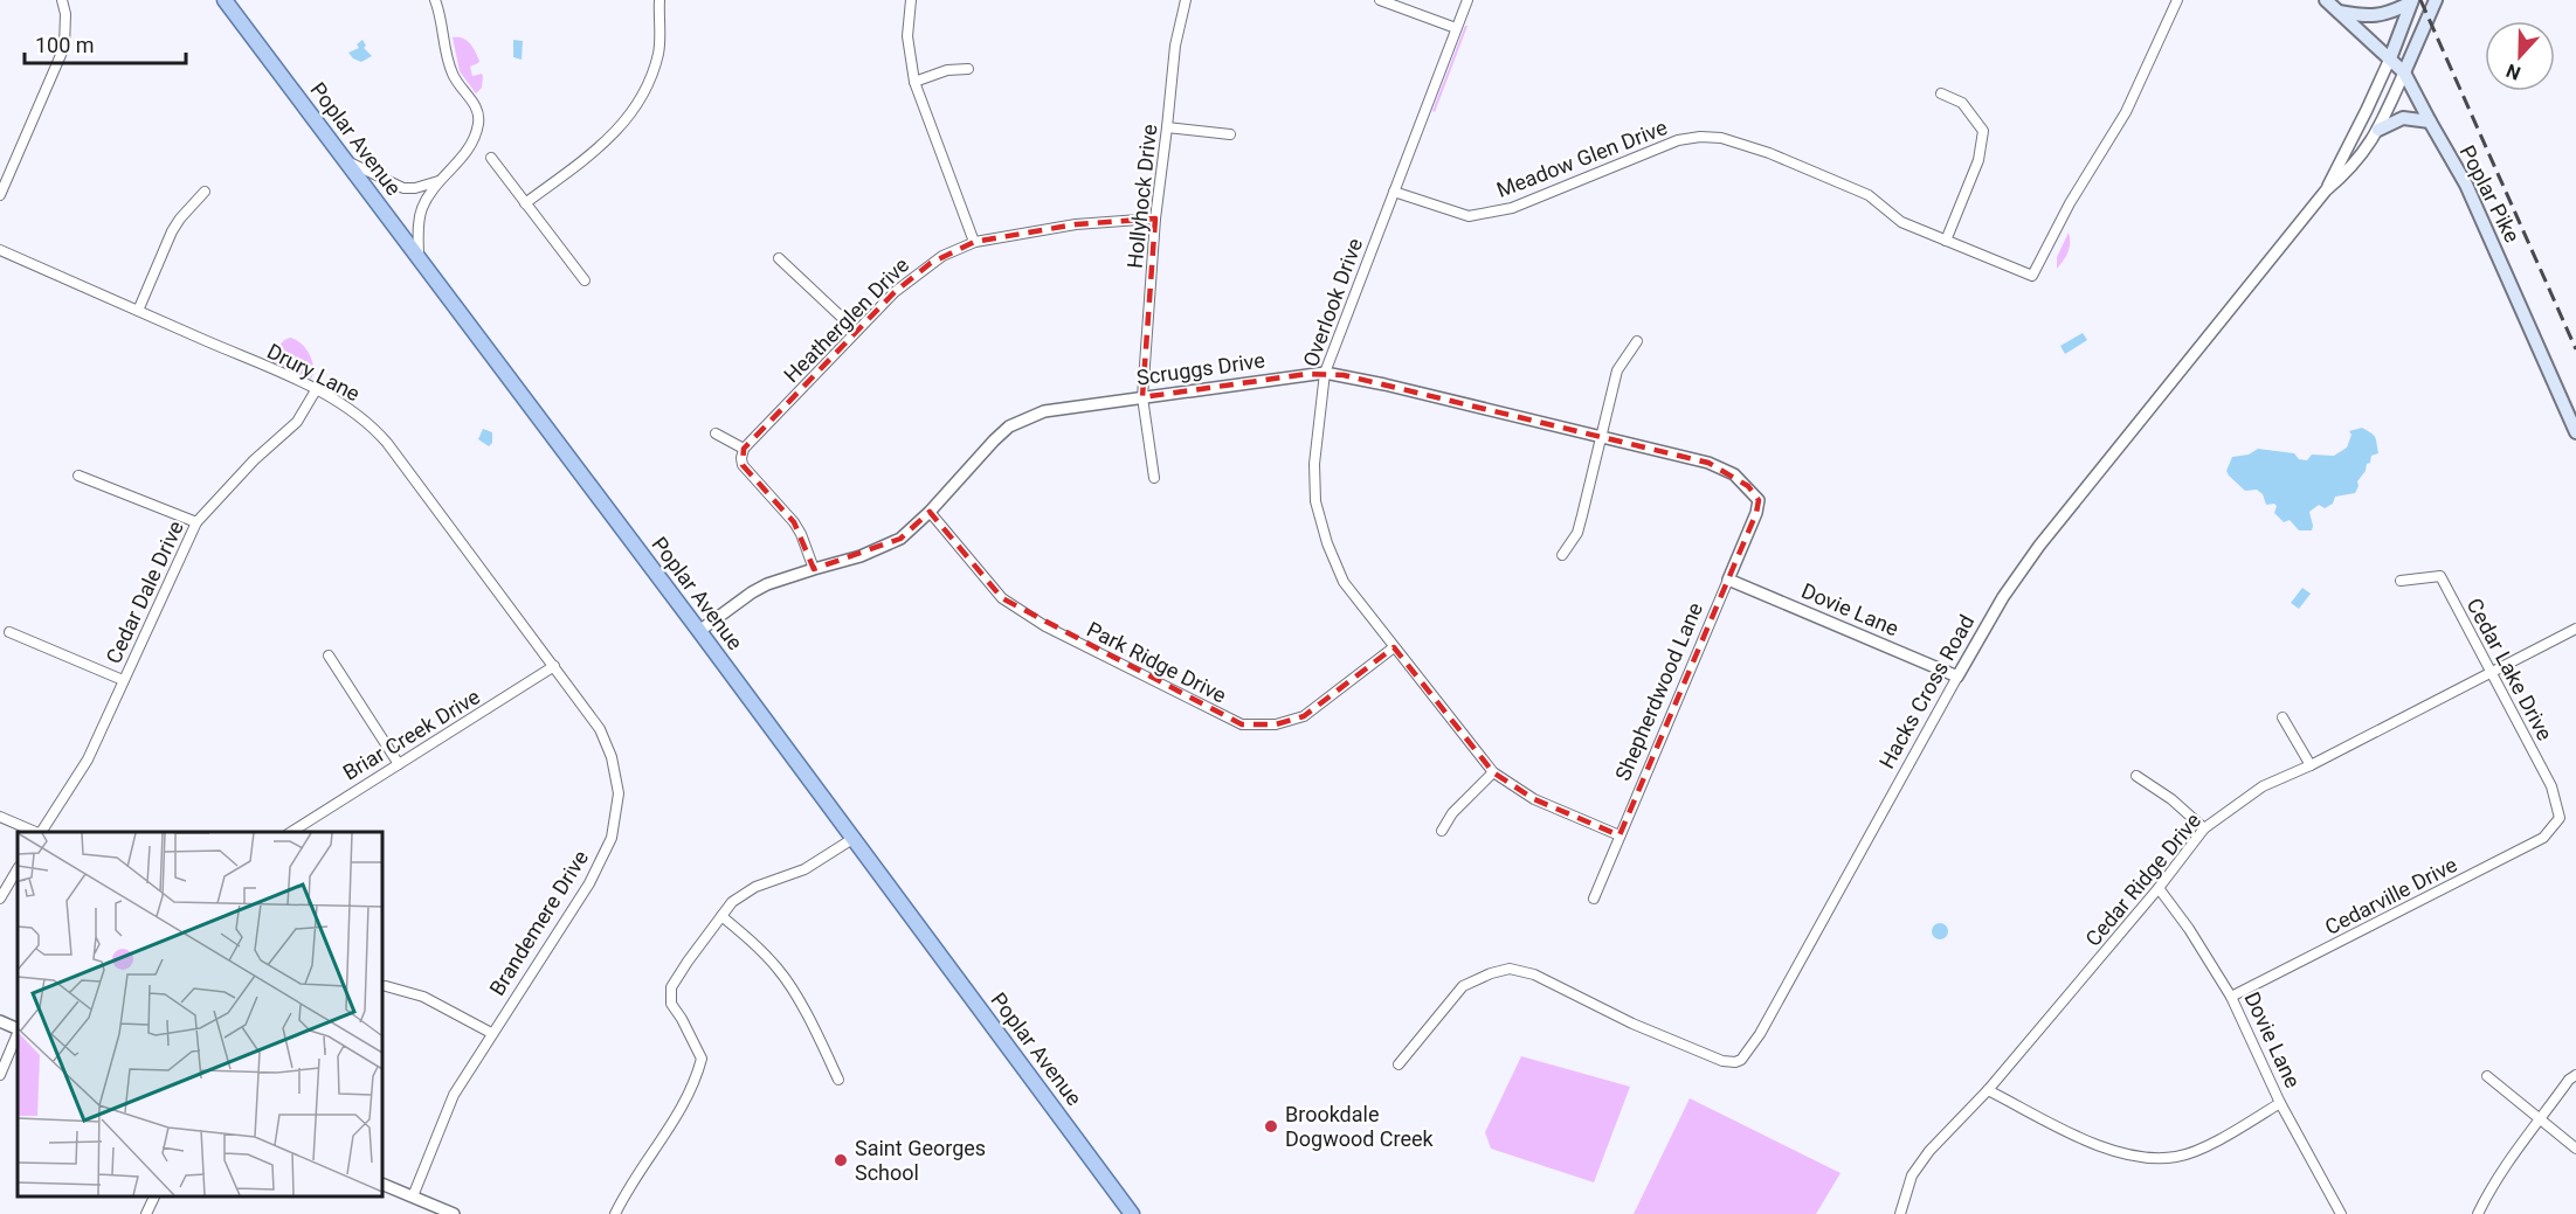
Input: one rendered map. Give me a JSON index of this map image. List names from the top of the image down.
{
  "streets": {
    "main road": ["Poplar Avenue", "Poplar Pike", "Hacks Cross Road"],
    "street": [
      "Meadow Glen Drive",
      "Hollyhock Drive",
      "Overlook Drive",
      "Heatherglen Drive",
      "Scruggs Drive",
      "Drury Lane",
      "Cedar Dale Drive",
      "Dovie Lane",
      "Park Ridge Drive",
      "Cedar Lake Drive",
      "Shepherdwood Lane",
      "Briar Creek Drive",
      "Cedar Ridge Drive",
      "Cedarville Drive",
      "Brandemere Drive"
    ]
  },
  "crossings": [
    ["Poplar Avenue", "Scruggs Drive"],
    ["Meadow Glen Drive", "Overlook Drive"],
    ["Poplar Pike", "Hacks Cross Road"],
    ["Hollyhock Drive", "Heatherglen Drive"],
    ["Hollyhock Drive", "Scruggs Drive"],
    ["Overlook Drive", "Scruggs Drive"],
    ["Overlook Drive", "Park Ridge Drive"],
    ["Overlook Drive", "Shepherdwood Lane"],
    ["Scruggs Drive", "Park Ridge Drive"],
    ["Scruggs Drive", "Shepherdwood Lane"],
    ["Drury Lane", "Cedar Dale Drive"],
    ["Drury Lane", "Briar Creek Drive"],
    ["Drury Lane", "Brandemere Drive"],
    ["Dovie Lane", "Shepherdwood Lane"],
    ["Dovie Lane", "Hacks Cross Road"],
    ["Dovie Lane", "Cedar Ridge Drive"],
    ["Dovie Lane", "Cedarville Drive"],
    ["Cedar Lake Drive", "Cedar Ridge Drive"],
    ["Cedar Lake Drive", "Cedarville Drive"],
    ["Briar Creek Drive", "Brandemere Drive"]
  ],
  "places": ["Brookdale Dogwood Creek", "Saint Georges School"],
  "scale_bar": "100 m",
  "north": "bottom"
}
